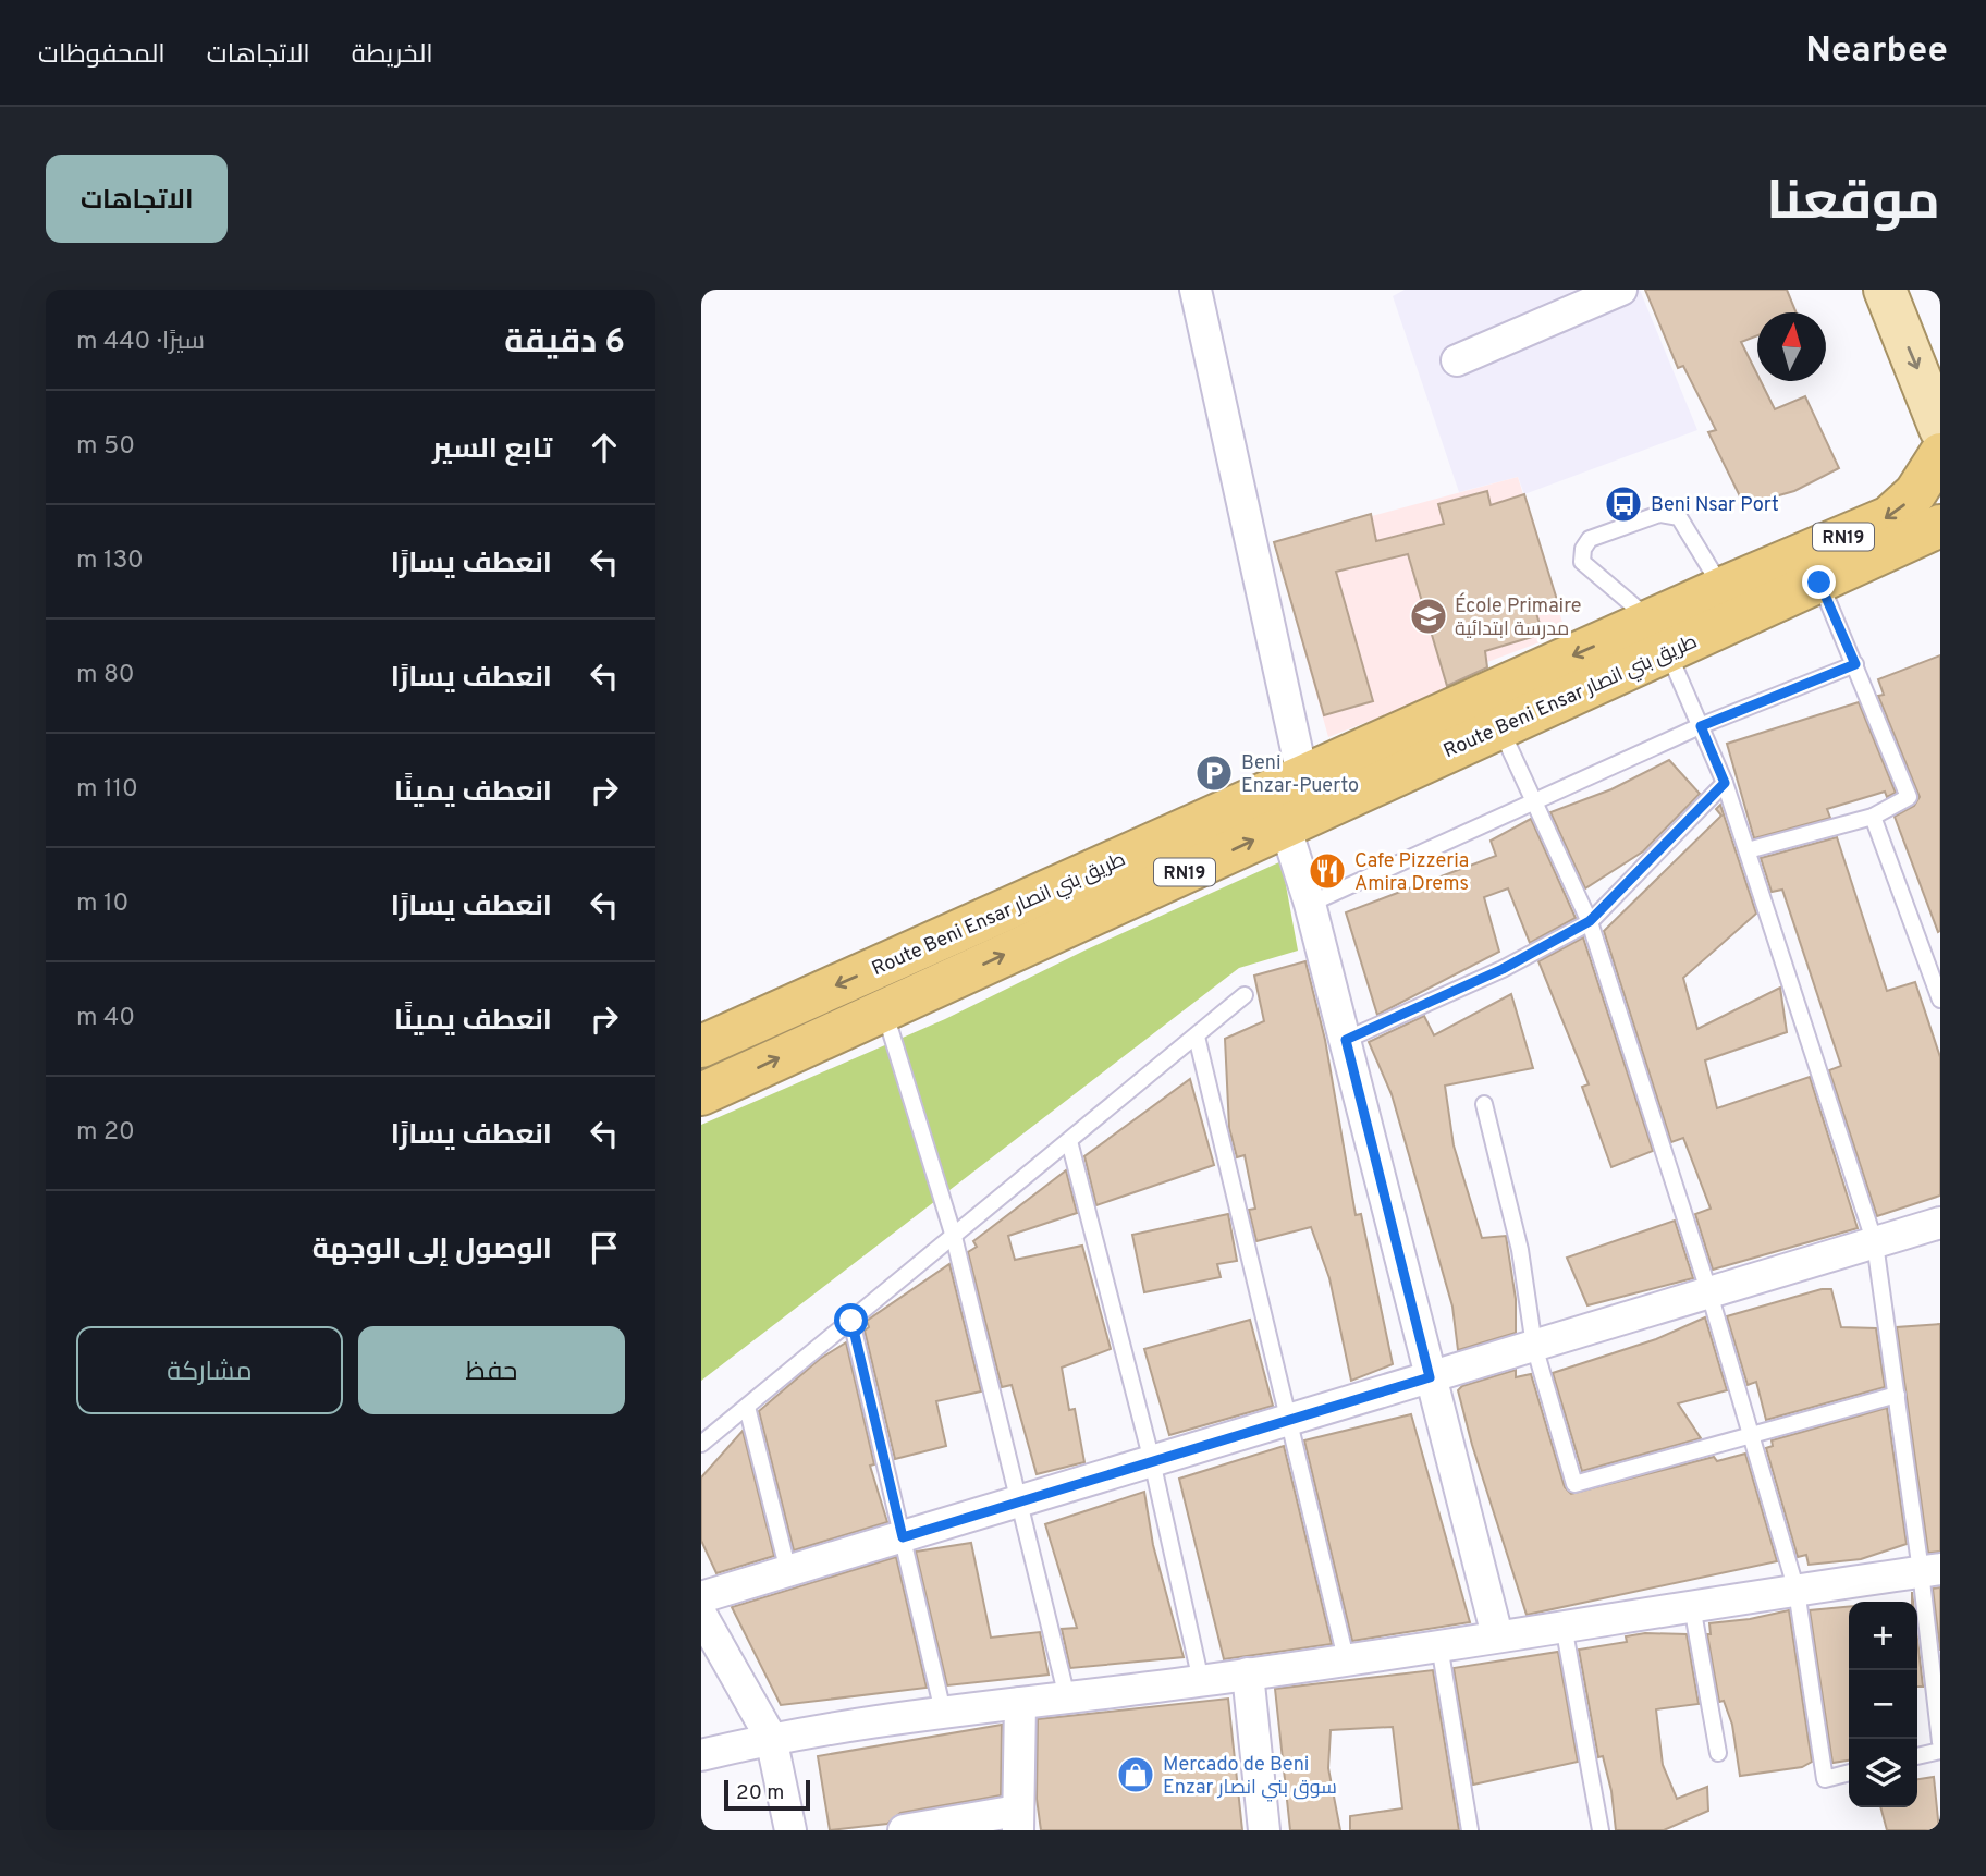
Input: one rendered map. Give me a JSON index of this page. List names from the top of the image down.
{
  "streets": {
    "highway": ["RN19", "Route Beni Ensar طريق بني انصار"]
  },
  "places": {
    "bus stop": ["Beni Nsar Port"],
    "school or university": ["École Primaire مدرسة ابتدائية"],
    "parking": ["Beni Enzar-Puerto"],
    "restaurant": ["Cafe Pizzeria Amira Drems"],
    "shop": ["Mercado de Beni Enzar سوق بني انصار"]
  },
  "scale_bar": "20 m",
  "north": "top",
  "page": {
    "header": "Nearbee",
    "nav": ["الخريطة", "الاتجاهات", "المحفوظات"],
    "title": "موقعنا",
    "buttons": [
      "الاتجاهات",
      ["حفظ", "مشاركة"]
    ],
    "heading": ["6 دقيقة", "سيرًا · 440 m"],
    "list": [
      ["تابع السير", "50 m"],
      ["انعطف يسارًا", "130 m"],
      ["انعطف يسارًا", "80 m"],
      ["انعطف يمينًا", "110 m"],
      ["انعطف يسارًا", "10 m"],
      ["انعطف يمينًا", "40 m"],
      ["انعطف يسارًا", "20 m"],
      "الوصول إلى الوجهة"
    ],
    "map_buttons": ["+", "−"],
    "scale": "20 m"
  }
}
